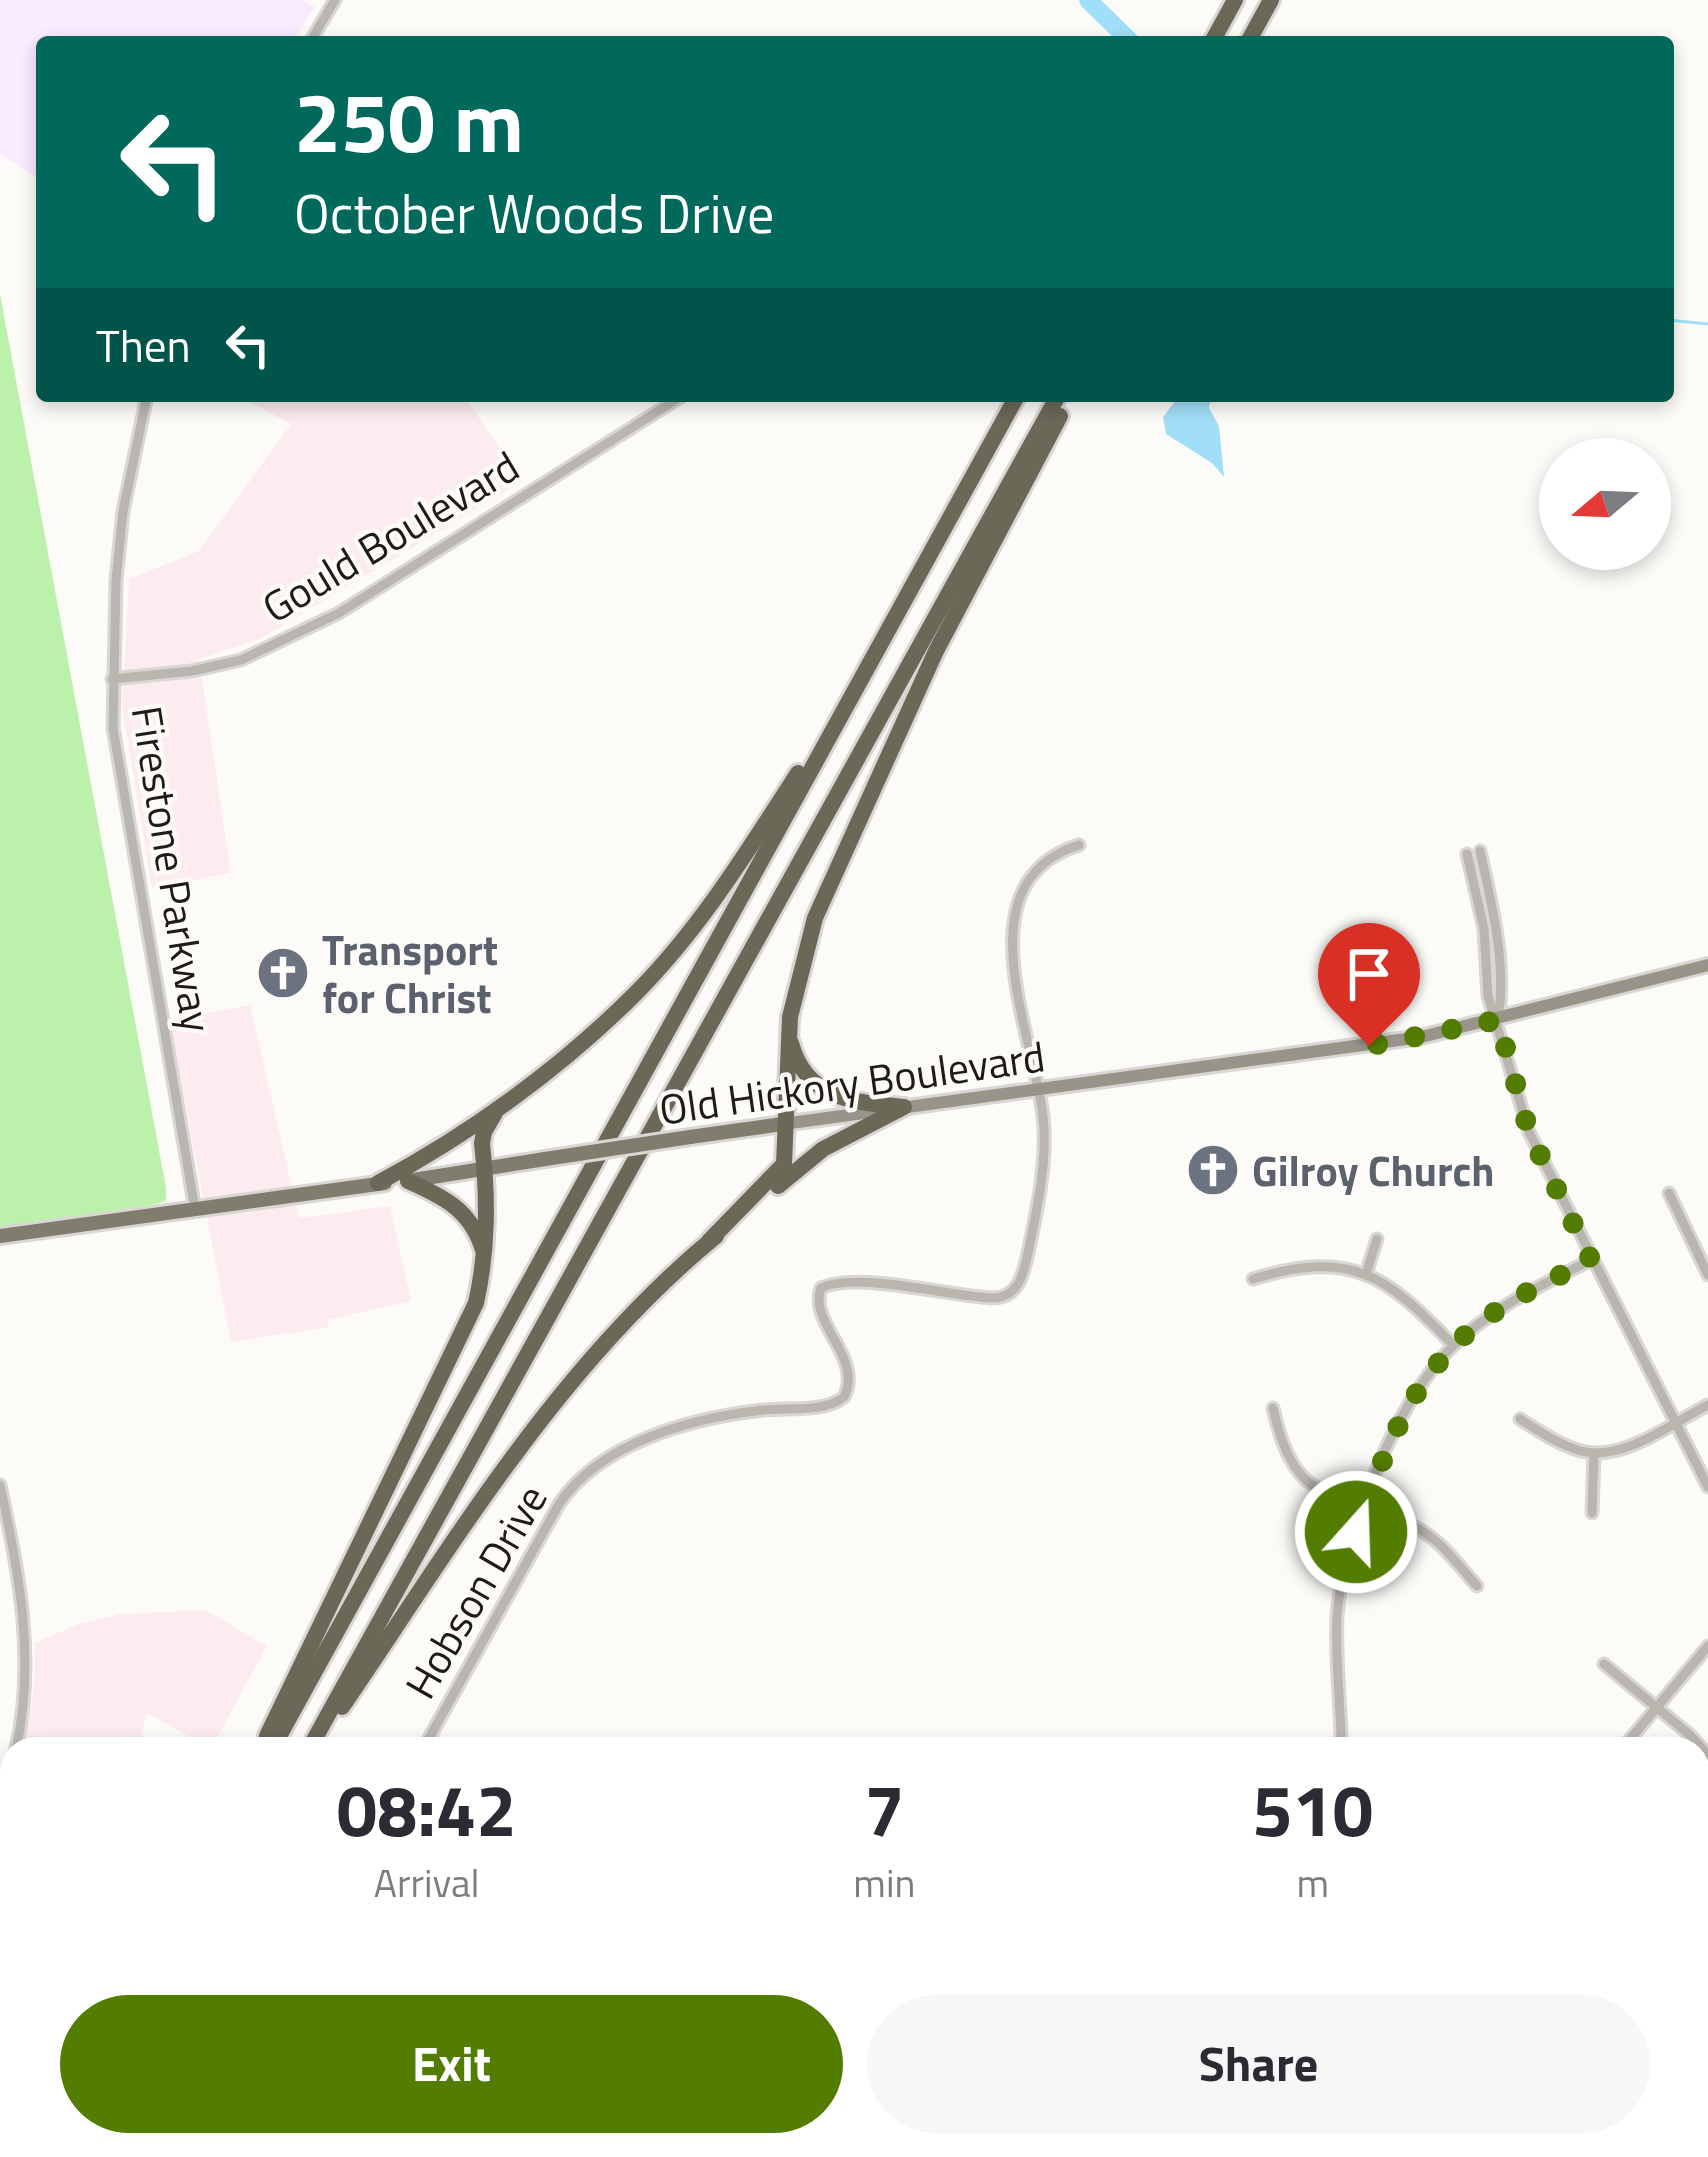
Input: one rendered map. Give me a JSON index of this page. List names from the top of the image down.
{
  "streets": {
    "main road": ["Old Hickory Boulevard"],
    "street": ["Gould Boulevard", "Firestone Parkway", "Hobson Drive"]
  },
  "crossings": [
    ["Gould Boulevard", "Firestone Parkway"],
    ["Firestone Parkway", "Old Hickory Boulevard"],
    ["Old Hickory Boulevard", "Hobson Drive"]
  ],
  "places": {
    "church": ["Transport for Christ", "Gilroy Church"]
  },
  "north": "left",
  "page": {
    "turn": ["250 m", "October Woods Drive"],
    "then": "Then",
    "eta": [
      "08:42",
      "Arrival",
      "7",
      "min",
      "510",
      "m"
    ],
    "buttons": ["Exit", "Share"]
  }
}
